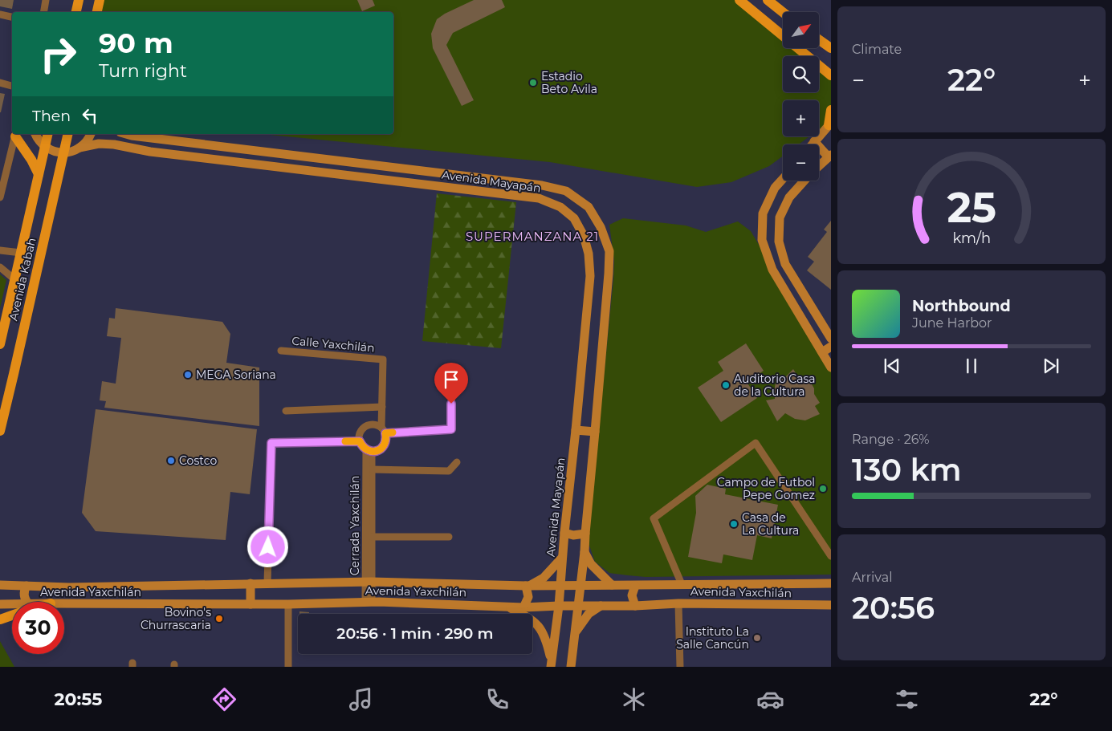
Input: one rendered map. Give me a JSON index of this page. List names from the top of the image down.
{
  "streets": {
    "main road": ["Avenida Kabah"],
    "street": [
      "Avenida Mayapán",
      "Calle Yaxchilán",
      "Cerrada Yaxchilán",
      "Avenida Yaxchilán"
    ]
  },
  "crossings": [
    ["Avenida Mayapán", "Avenida Kabah"],
    ["Avenida Mayapán", "Avenida Yaxchilán"],
    ["Cerrada Yaxchilán", "Avenida Yaxchilán"]
  ],
  "districts": ["SUPERMANZANA 21"],
  "places": [
    "Estadio Beto Avila",
    "MEGA Soriana",
    "Auditorio Casa de la Cultura",
    "Costco",
    "Campo de Futbol Pepe Gomez",
    "Casa de La Cultura",
    "Bovino's Churrascaria",
    "Instituto La Salle Cancún"
  ],
  "north": "top right",
  "page": {
    "tile": [
      "Climate",
      ["Range · 26%", "130 km"],
      ["Arrival", "20:56"]
    ],
    "map_buttons": ["+", "−"],
    "turn": ["90 m", "Turn right"],
    "heat": ["−", "22°", "+"],
    "then": "Then",
    "song": ["Northbound", "June Harbor"],
    "limit": "30",
    "trip": "20:56 · 1 min · 290 m",
    "tabs": ["20:55", "22°"],
    "gauge": ["25", "km/h"]
  }
}
